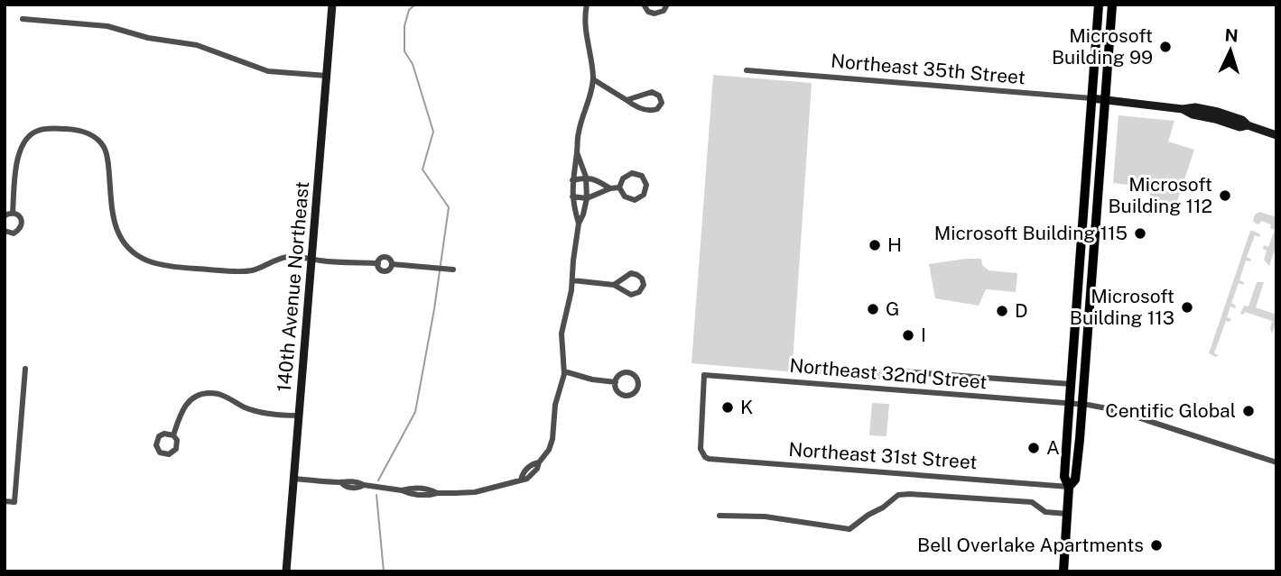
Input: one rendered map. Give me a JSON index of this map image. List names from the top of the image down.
{
  "streets": {
    "street": [
      "Northeast 35th Street",
      "140th Avenue Northeast",
      "Northeast 32nd Street",
      "Northeast 31st Street"
    ]
  },
  "crossings": [
    ["Northeast 32nd Street", "Northeast 31st Street"]
  ],
  "places": [
    "Microsoft Building 99",
    "Microsoft Building 112",
    "Microsoft Building 115",
    "H",
    "Microsoft Building 113",
    "G",
    "D",
    "I",
    "K",
    "Centific Global",
    "A",
    "Bell Overlake Apartments"
  ],
  "north": "top"
}
